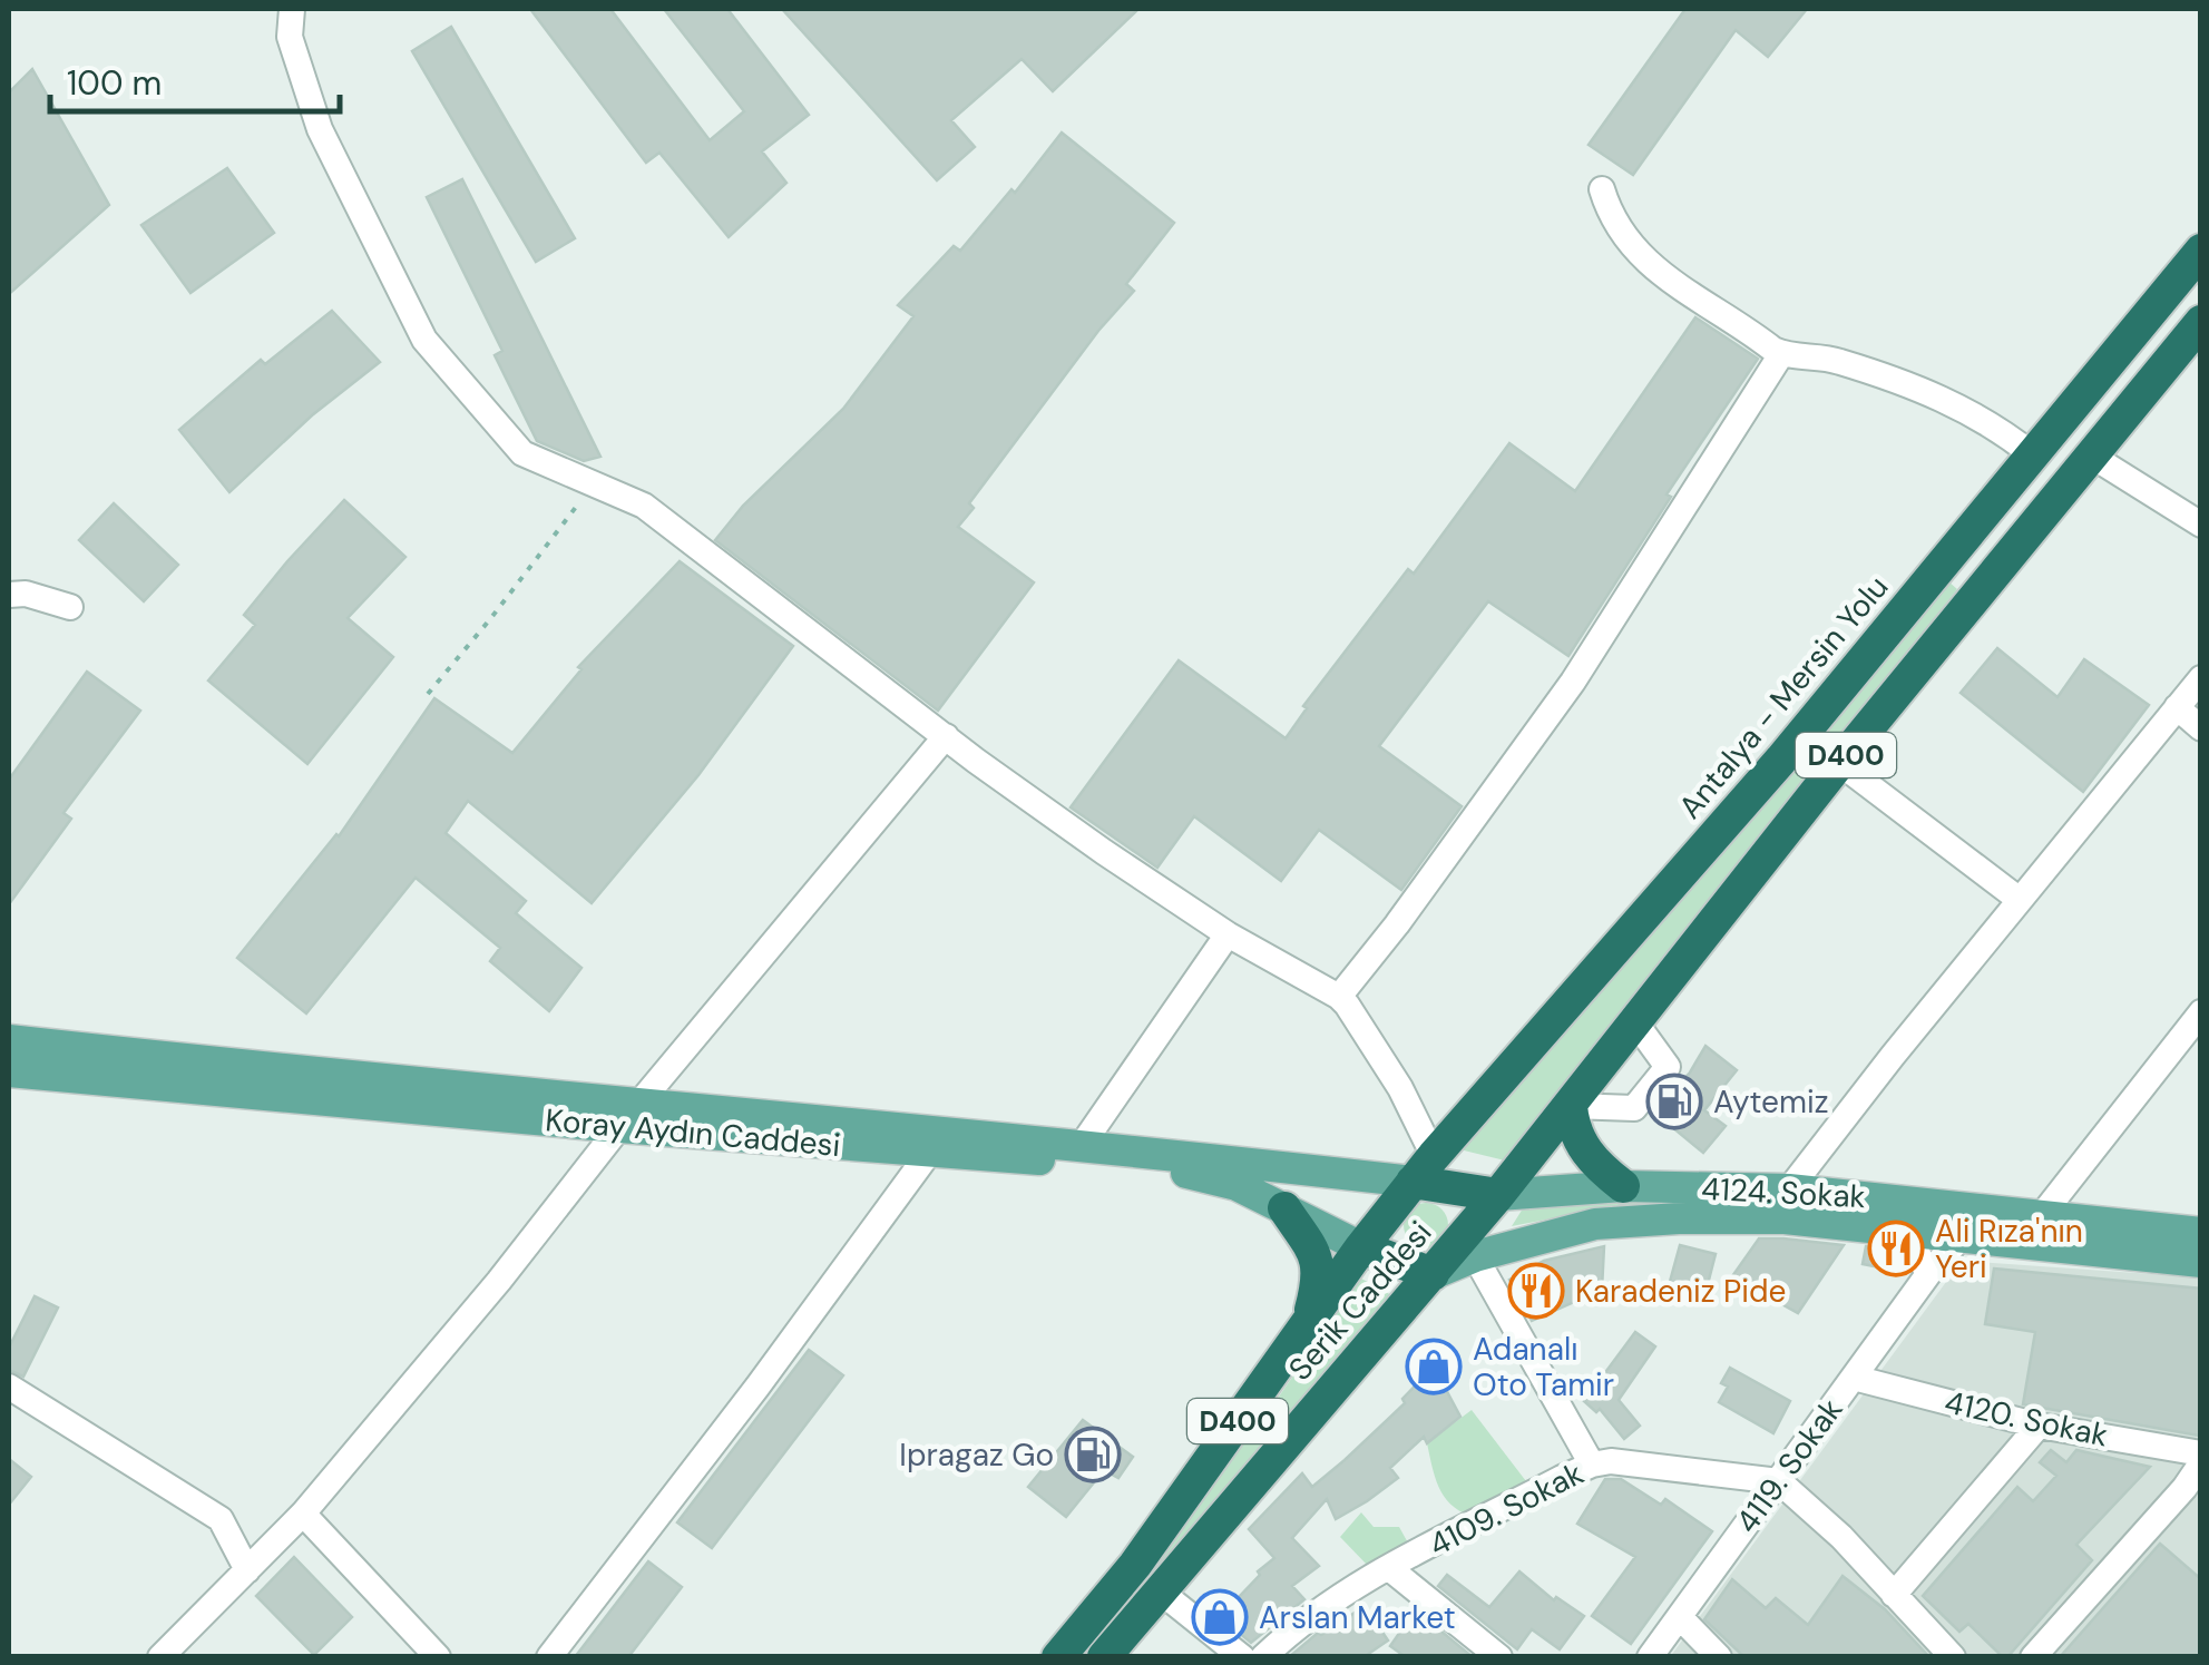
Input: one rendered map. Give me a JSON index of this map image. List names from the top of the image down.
{
  "streets": {
    "highway": ["Antalya - Mersin Yolu", "D400", "Serik Caddesi"],
    "main road": ["Koray Aydın Caddesi", "4124. Sokak"],
    "street": ["4120. Sokak", "4119. Sokak", "4109. Sokak"]
  },
  "crossings": [
    ["Antalya - Mersin Yolu", "Serik Caddesi"],
    ["D400", "4124. Sokak"],
    ["D400", "Serik Caddesi"],
    ["Koray Aydın Caddesi", "Serik Caddesi"],
    ["4124. Sokak", "Serik Caddesi"],
    ["4120. Sokak", "4119. Sokak"],
    ["4119. Sokak", "4109. Sokak"]
  ],
  "places": {
    "fuel station": ["Aytemiz", "Ipragaz Go"],
    "restaurant": ["Ali Rıza'nın Yeri", "Karadeniz Pide"],
    "shop": ["Adanalı Oto Tamir", "Arslan Market"]
  },
  "scale_bar": "100 m"
}
